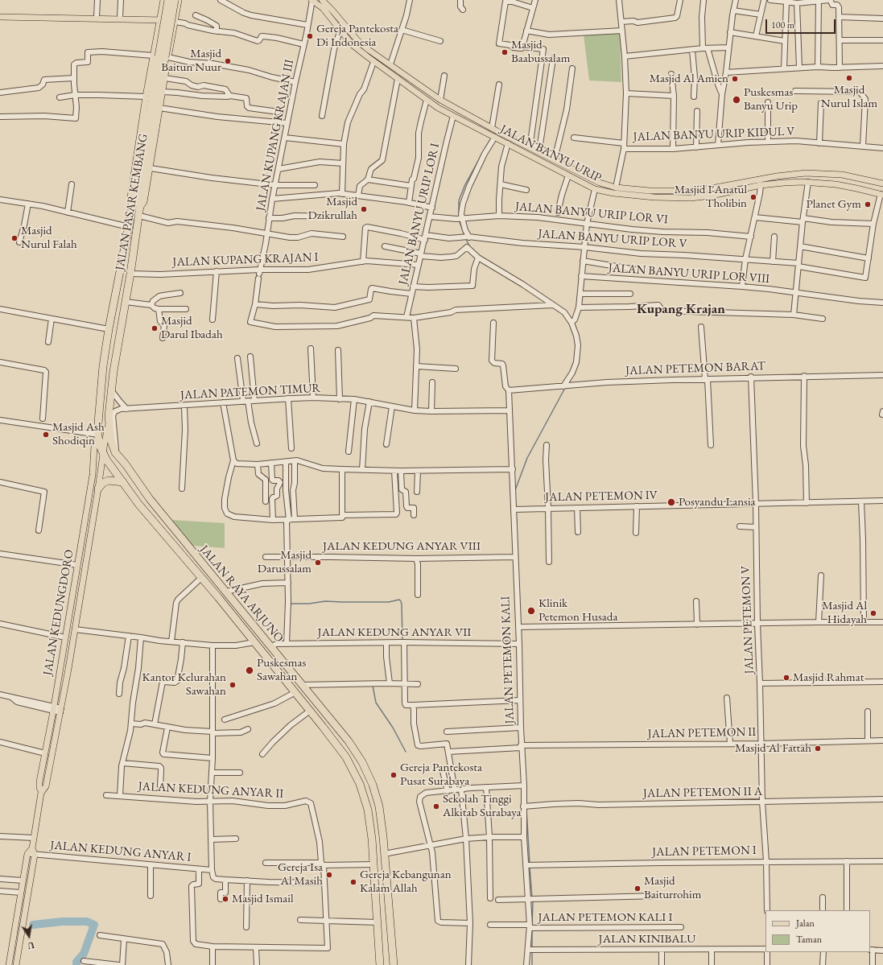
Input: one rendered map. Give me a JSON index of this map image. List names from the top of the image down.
{
  "streets": {
    "highway": ["JALAN PASAR KEMBANG", "JALAN RAYA ARJUNO"],
    "main road": ["JALAN BANYU URIP", "JALAN KEDUNGDORO"],
    "street": [
      "JALAN BANYU URIP KIDUL V",
      "JALAN KUPANG KRAJAN III",
      "JALAN BANYU URIP LOR VI",
      "JALAN BANYU URIP LOR I",
      "JALAN BANYU URIP LOR V",
      "JALAN KUPANG KRAJAN I",
      "JALAN BANYU URIP LOR VIII",
      "JALAN PETEMON BARAT",
      "JALAN PATEMON TIMUR",
      "JALAN PETEMON IV",
      "JALAN KEDUNG ANYAR VIII",
      "JALAN PETEMON V",
      "JALAN KEDUNG ANYAR VII",
      "JALAN PETEMON KALI",
      "JALAN PETEMON II",
      "JALAN KEDUNG ANYAR II",
      "JALAN PETEMON II A",
      "JALAN KEDUNG ANYAR I",
      "JALAN PETEMON I",
      "JALAN PETEMON KALI I",
      "JALAN KINIBALU"
    ]
  },
  "crossings": [
    ["JALAN KUPANG KRAJAN III", "JALAN BANYU URIP"],
    ["JALAN KUPANG KRAJAN III", "JALAN BANYU URIP LOR I"],
    ["JALAN KUPANG KRAJAN III", "JALAN KUPANG KRAJAN I"],
    ["JALAN BANYU URIP", "JALAN BANYU URIP LOR I"],
    ["JALAN PASAR KEMBANG", "JALAN KUPANG KRAJAN I"],
    ["JALAN PASAR KEMBANG", "JALAN RAYA ARJUNO"],
    ["JALAN PASAR KEMBANG", "JALAN KEDUNGDORO"],
    ["JALAN BANYU URIP LOR VI", "JALAN BANYU URIP LOR I"],
    ["JALAN BANYU URIP LOR I", "JALAN BANYU URIP LOR V"],
    ["JALAN BANYU URIP LOR I", "JALAN KUPANG KRAJAN I"],
    ["JALAN BANYU URIP LOR V", "JALAN KUPANG KRAJAN I"],
    ["JALAN PETEMON BARAT", "JALAN PETEMON V"],
    ["JALAN PETEMON BARAT", "JALAN PETEMON KALI"],
    ["JALAN PATEMON TIMUR", "JALAN RAYA ARJUNO"],
    ["JALAN PATEMON TIMUR", "JALAN PETEMON KALI"],
    ["JALAN PETEMON IV", "JALAN PETEMON V"],
    ["JALAN PETEMON IV", "JALAN PETEMON KALI"],
    ["JALAN KEDUNG ANYAR VIII", "JALAN PETEMON KALI"],
    ["JALAN RAYA ARJUNO", "JALAN KEDUNGDORO"],
    ["JALAN RAYA ARJUNO", "JALAN KEDUNG ANYAR VII"],
    ["JALAN PETEMON V", "JALAN PETEMON II"],
    ["JALAN PETEMON V", "JALAN PETEMON II A"],
    ["JALAN PETEMON V", "JALAN PETEMON I"],
    ["JALAN KEDUNG ANYAR VII", "JALAN PETEMON KALI"],
    ["JALAN PETEMON KALI", "JALAN PETEMON II"],
    ["JALAN PETEMON KALI", "JALAN PETEMON II A"],
    ["JALAN PETEMON KALI", "JALAN PETEMON I"],
    ["JALAN PETEMON KALI", "JALAN PETEMON KALI I"],
    ["JALAN PETEMON KALI", "JALAN KINIBALU"]
  ],
  "districts": ["Kupang Krajan"],
  "places": [
    "Gereja Pantekosta Di Indonesia",
    "Masjid Baabussalam",
    "Masjid Baitun Nuur",
    "Masjid Nurul Islam",
    "Masjid Al Amien",
    "Puskesmas Banyu Urip",
    "Masjid I'Anatul Tholibin",
    "Planet Gym",
    "Masjid Dzikrullah",
    "Masjid Nurul Falah",
    "Masjid Darul Ibadah",
    "Masjid Ash Shodiqin",
    "Posyandu Lansia",
    "Masjid Darussalam",
    "Klinik Petemon Husada",
    "Masjid Al Hidayah",
    "Puskesmas Sawahan",
    "Masjid Rahmat",
    "Kantor Kelurahan Sawahan",
    "Masjid Al Fattah",
    "Gereja Pantekosta Pusat Surabaya",
    "Sekolah Tinggi Alkitab Surabaya",
    "Gereja Isa Al Masih",
    "Gereja Kebangunan Kalam Allah",
    "Masjid Baiturrohim",
    "Masjid Ismail"
  ],
  "legend": ["Jalan", "Taman"],
  "scale_bar": "100 m",
  "north": "bottom"
}
